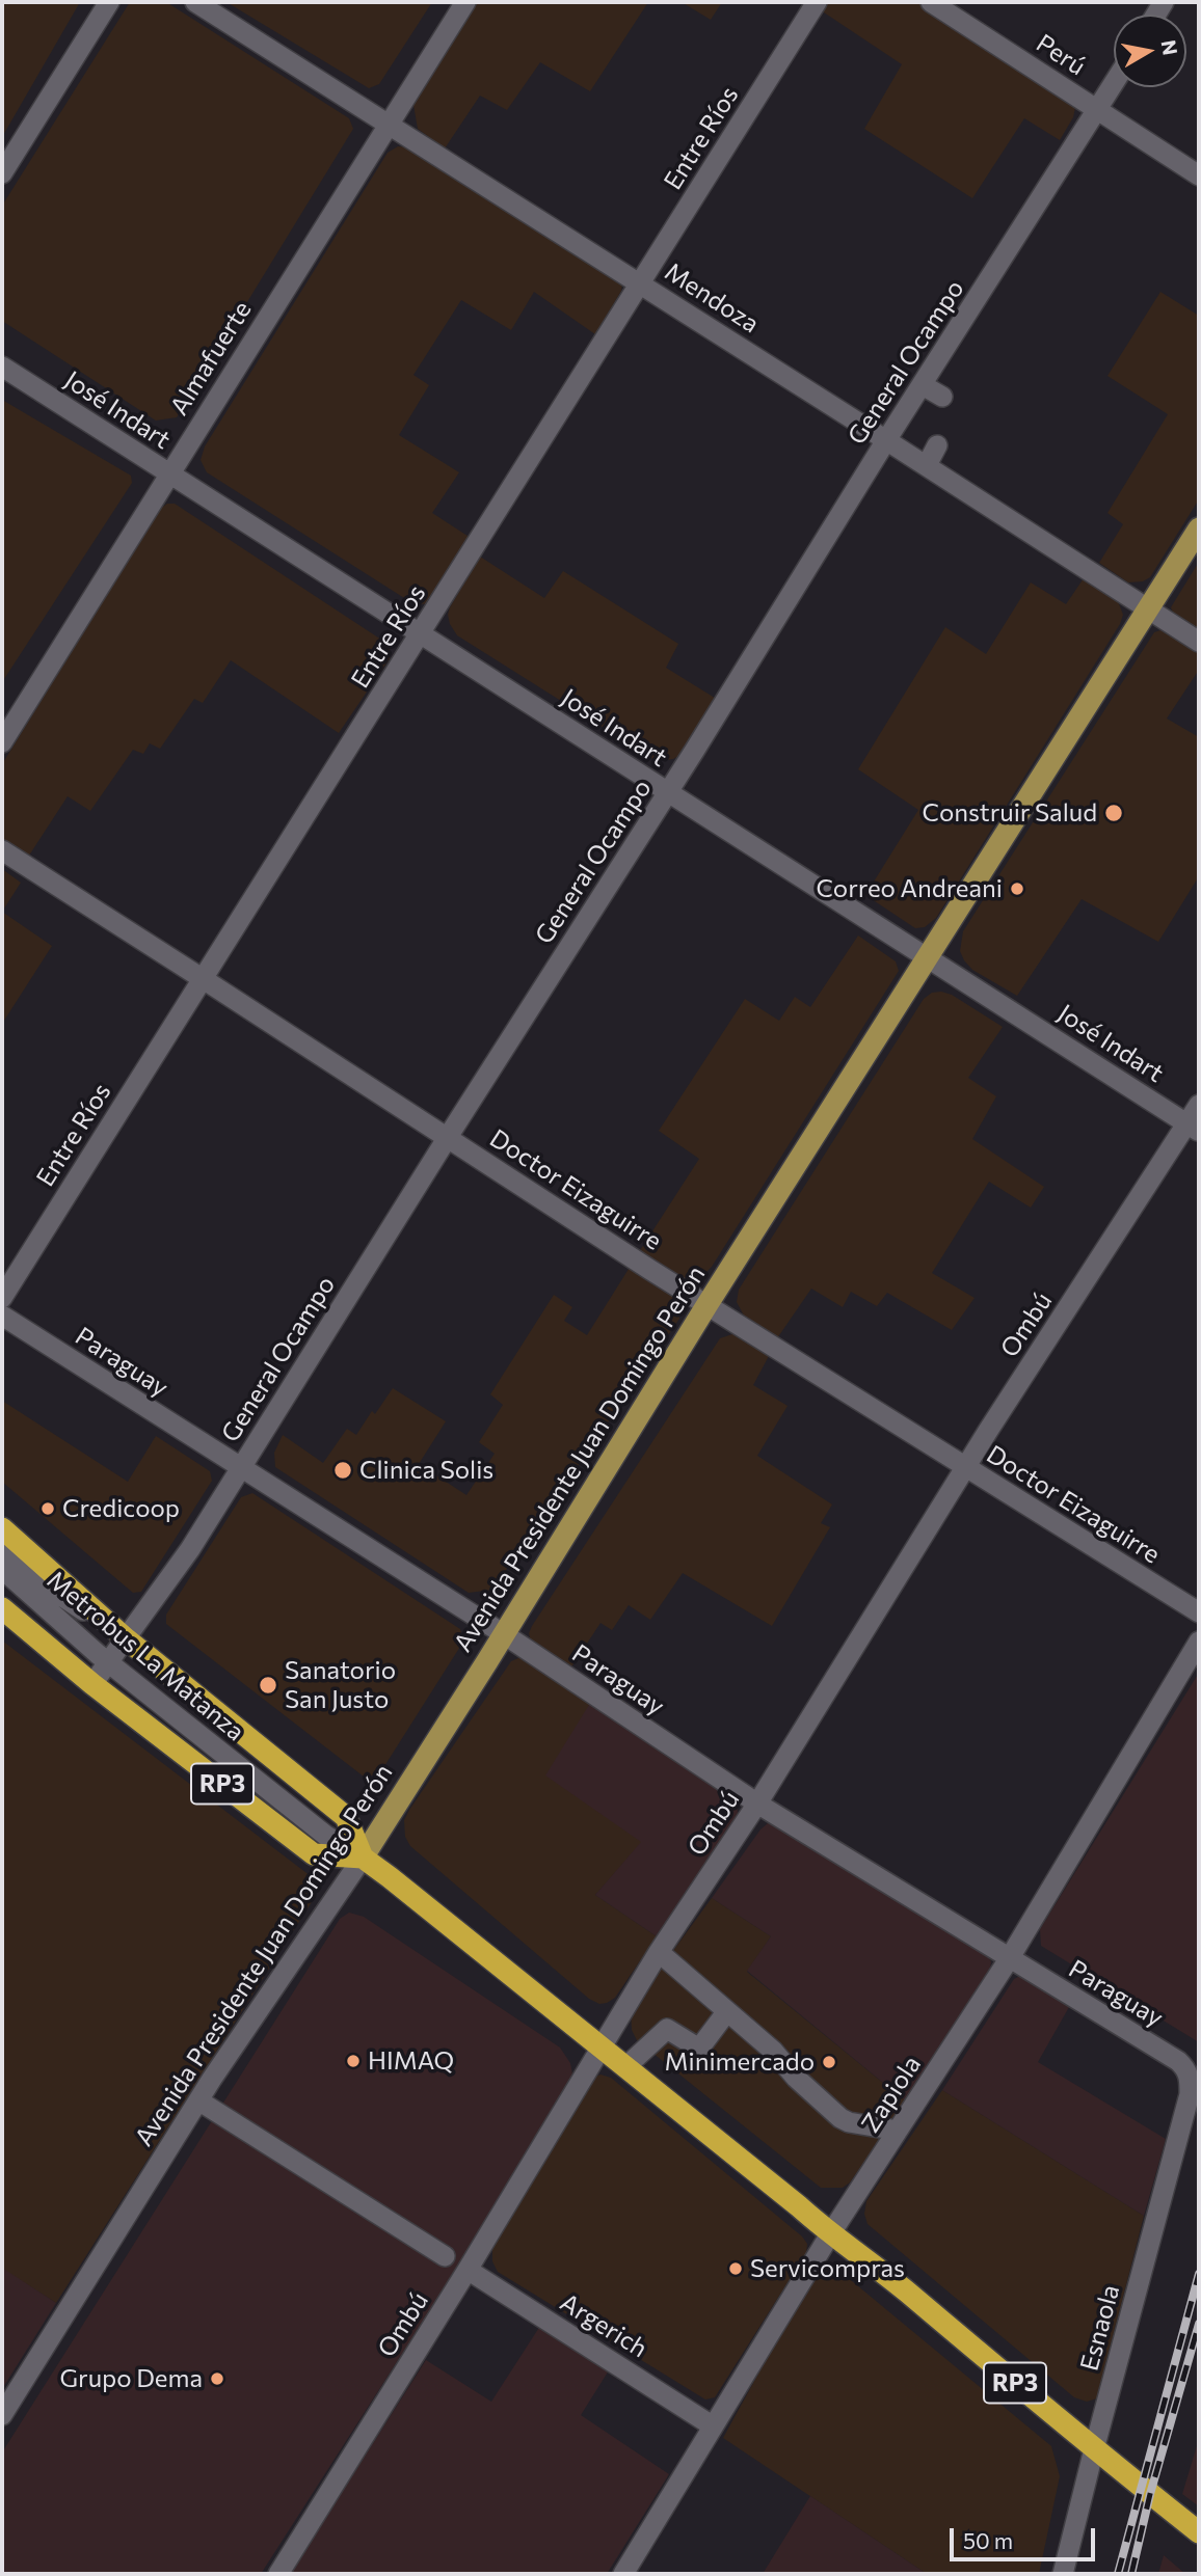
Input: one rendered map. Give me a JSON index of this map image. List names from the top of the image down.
{
  "streets": {
    "highway": ["RP3"],
    "main road": ["Avenida Presidente Juan Domingo Perón"],
    "street": [
      "Perú",
      "Entre Ríos",
      "Mendoza",
      "Almafuerte",
      "General Ocampo",
      "José Indart",
      "Doctor Eizaguirre",
      "Ombú",
      "Paraguay",
      "Metrobus La Matanza",
      "Zapiola",
      "Argerich",
      "Esnaola"
    ]
  },
  "crossings": [
    ["Perú", "General Ocampo"],
    ["Entre Ríos", "Mendoza"],
    ["Entre Ríos", "José Indart"],
    ["Entre Ríos", "Doctor Eizaguirre"],
    ["Mendoza", "Almafuerte"],
    ["Mendoza", "General Ocampo"],
    ["Mendoza", "Avenida Presidente Juan Domingo Perón"],
    ["Almafuerte", "José Indart"],
    ["General Ocampo", "José Indart"],
    ["General Ocampo", "Doctor Eizaguirre"],
    ["General Ocampo", "Paraguay"],
    ["General Ocampo", "Metrobus La Matanza"],
    ["General Ocampo", "RP3"],
    ["José Indart", "Ombú"],
    ["José Indart", "Avenida Presidente Juan Domingo Perón"],
    ["Doctor Eizaguirre", "Ombú"],
    ["Doctor Eizaguirre", "Avenida Presidente Juan Domingo Perón"],
    ["Ombú", "Paraguay"],
    ["Ombú", "RP3"],
    ["Ombú", "Argerich"],
    ["Paraguay", "Avenida Presidente Juan Domingo Perón"],
    ["Paraguay", "Zapiola"],
    ["Paraguay", "Esnaola"],
    ["Avenida Presidente Juan Domingo Perón", "Metrobus La Matanza"],
    ["Avenida Presidente Juan Domingo Perón", "RP3"],
    ["Metrobus La Matanza", "RP3"],
    ["RP3", "Zapiola"],
    ["RP3", "Esnaola"],
    ["Zapiola", "Argerich"]
  ],
  "places": [
    "Construir Salud",
    "Correo Andreani",
    "Clinica Solis",
    "Credicoop",
    "Sanatorio San Justo",
    "HIMAQ",
    "Minimercado",
    "Servicompras",
    "Grupo Dema"
  ],
  "scale_bar": "50 m",
  "north": "right"
}
